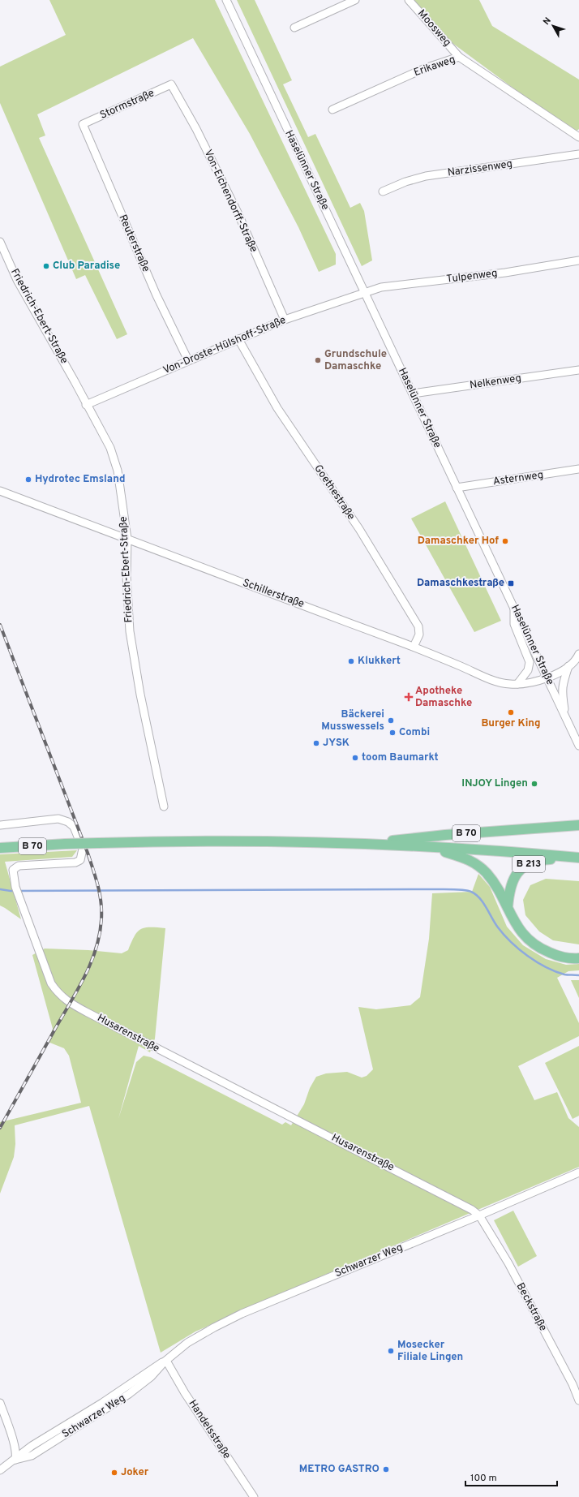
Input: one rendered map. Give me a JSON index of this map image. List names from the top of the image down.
{
  "streets": {
    "main road": ["B 70", "B 213"],
    "street": [
      "Moosweg",
      "Erikaweg",
      "Stormstraße",
      "Narzissenweg",
      "Haselünner Straße",
      "Von-Eichendorff-Straße",
      "Reuterstraße",
      "Tulpenweg",
      "Friedrich-Ebert-Straße",
      "Von-Droste-Hülshoff-Straße",
      "Nelkenweg",
      "Asternweg",
      "Goethestraße",
      "Schillerstraße",
      "Husarenstraße",
      "Schwarzer Weg",
      "Beckstraße",
      "Handelsstraße"
    ]
  },
  "crossings": [
    ["Moosweg", "Erikaweg"],
    ["Stormstraße", "Von-Eichendorff-Straße"],
    ["Stormstraße", "Reuterstraße"],
    ["Haselünner Straße", "Tulpenweg"],
    ["Haselünner Straße", "Von-Droste-Hülshoff-Straße"],
    ["Haselünner Straße", "Nelkenweg"],
    ["Haselünner Straße", "Asternweg"],
    ["Haselünner Straße", "Schillerstraße"],
    ["Von-Eichendorff-Straße", "Von-Droste-Hülshoff-Straße"],
    ["Reuterstraße", "Von-Droste-Hülshoff-Straße"],
    ["Tulpenweg", "Von-Droste-Hülshoff-Straße"],
    ["Friedrich-Ebert-Straße", "Von-Droste-Hülshoff-Straße"],
    ["Friedrich-Ebert-Straße", "Schillerstraße"],
    ["Von-Droste-Hülshoff-Straße", "Goethestraße"],
    ["Goethestraße", "Schillerstraße"],
    ["B 70", "B 213"],
    ["Husarenstraße", "Schwarzer Weg"],
    ["Husarenstraße", "Beckstraße"],
    ["Schwarzer Weg", "Beckstraße"],
    ["Schwarzer Weg", "Handelsstraße"]
  ],
  "places": {
    "other": [
      "Club Paradise",
      "Grundschule Damaschke",
      "Hydrotec Emsland",
      "Damaschker Hof",
      "Klukkert",
      "Burger King",
      "Bäckerei Musswessels",
      "Combi",
      "JYSK",
      "toom Baumarkt",
      "INJOY Lingen",
      "Mosecker Filiale Lingen",
      "METRO GASTRO",
      "Joker"
    ],
    "transit": ["Damaschkestraße"],
    "health": ["Apotheke Damaschke"]
  },
  "scale_bar": "100 m",
  "north": "top left"
}
